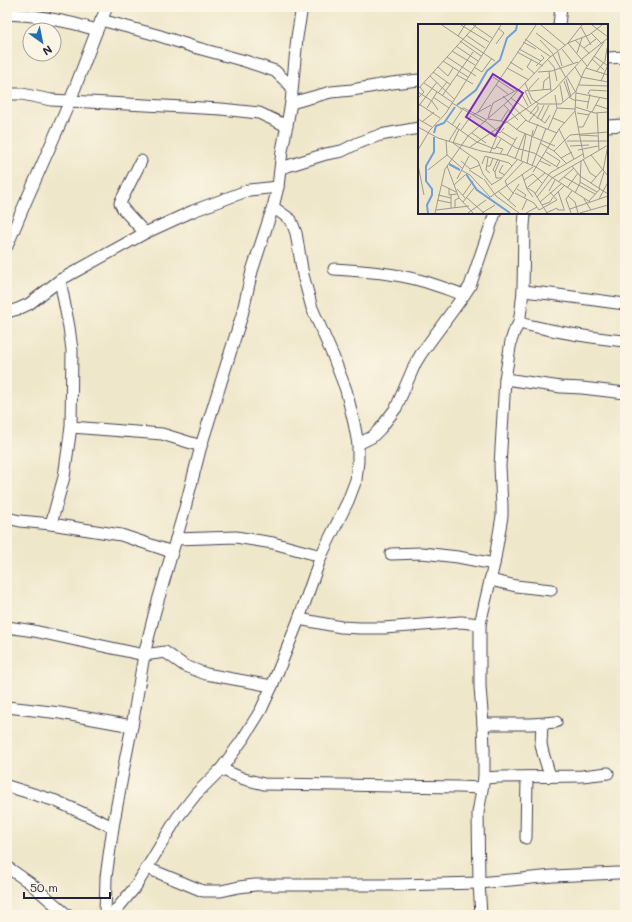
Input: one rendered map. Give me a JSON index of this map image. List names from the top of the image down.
{
  "scale_bar": "50 m",
  "north": "bottom right"
}
